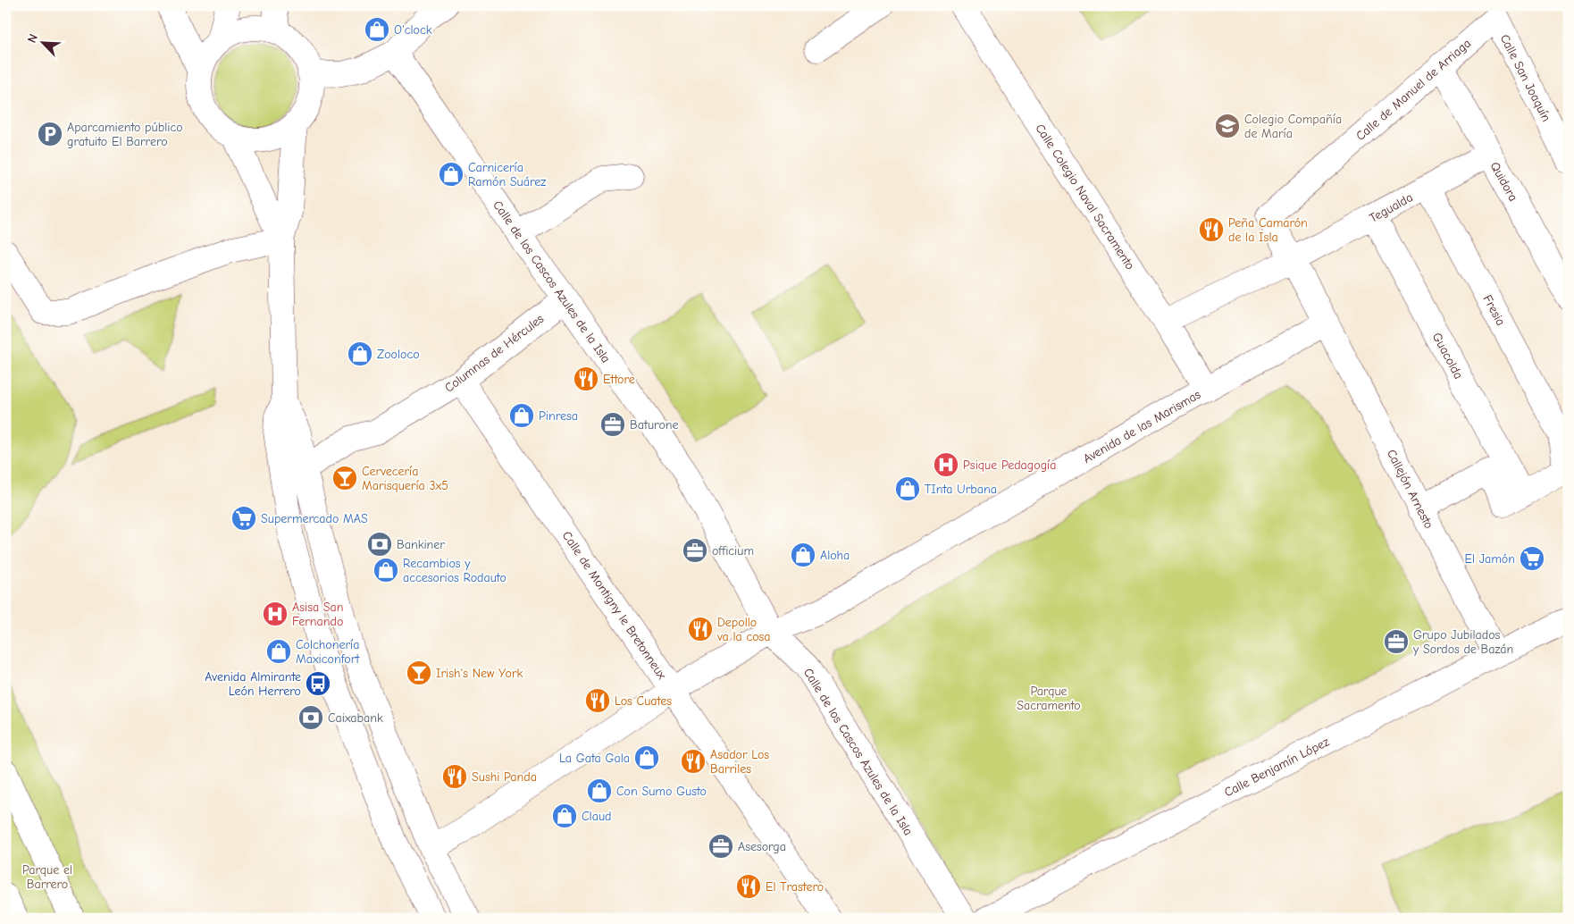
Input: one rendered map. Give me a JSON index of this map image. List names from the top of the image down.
{
  "streets": {
    "street": [
      "Calle San Joaquín",
      "Calle de Manuel de Arriaga",
      "Quidora",
      "Calle Colegio Naval Sacramento",
      "Tegualda",
      "Calle de los Cascos Azules de la Isla",
      "Fresia",
      "Columnas de Hércules",
      "Guacolda",
      "Avenida de las Marismas",
      "Callejón Arnesto",
      "Calle de Montigny le Bretonneux",
      "Calle Benjamín López"
    ]
  },
  "crossings": [
    ["Calle San Joaquín", "Calle de Manuel de Arriaga"],
    ["Calle de Manuel de Arriaga", "Quidora"],
    ["Calle de Manuel de Arriaga", "Tegualda"],
    ["Quidora", "Tegualda"],
    ["Calle Colegio Naval Sacramento", "Avenida de las Marismas"],
    ["Tegualda", "Fresia"],
    ["Tegualda", "Guacolda"],
    ["Calle de los Cascos Azules de la Isla", "Columnas de Hércules"],
    ["Calle de los Cascos Azules de la Isla", "Avenida de las Marismas"],
    ["Columnas de Hércules", "Calle de Montigny le Bretonneux"],
    ["Avenida de las Marismas", "Callejón Arnesto"],
    ["Avenida de las Marismas", "Calle de Montigny le Bretonneux"],
    ["Callejón Arnesto", "Calle Benjamín López"]
  ],
  "parks": ["Parque Sacramento", "Parque el Barrero"],
  "places": {
    "shop": [
      "O'clock",
      "Carnicería Ramón Suárez",
      "Zooloco",
      "Pinresa",
      "TInta Urbana",
      "Aloha",
      "Recambios y accesorios Rodauto",
      "Colchonería Maxiconfort",
      "La Gata Gala",
      "Con Sumo Gusto",
      "Claud"
    ],
    "school or university": ["Colegio Compañía de María"],
    "parking": ["Aparcamiento público gratuito El Barrero"],
    "restaurant": [
      "Peña Camarón de la Isla",
      "Ettore",
      "Depollo va la cosa",
      "Los Cuates",
      "Asador Los Barriles",
      "Sushi Panda",
      "El Trastero"
    ],
    "office": [
      "Baturone",
      "officium",
      "Grupo Jubilados y Sordos de Bazán",
      "Asesorga"
    ],
    "hospital": ["Psique Pedagogía", "Asisa San Fernando"],
    "bar": ["Cervecería Marisquería 3x5", "Irish's New York"],
    "supermarket": ["Supermercado MAS", "El Jamón"],
    "bank": ["Bankiner", "Caixabank"],
    "bus stop": ["Avenida Almirante León Herrero"]
  },
  "north": "top left"
}
